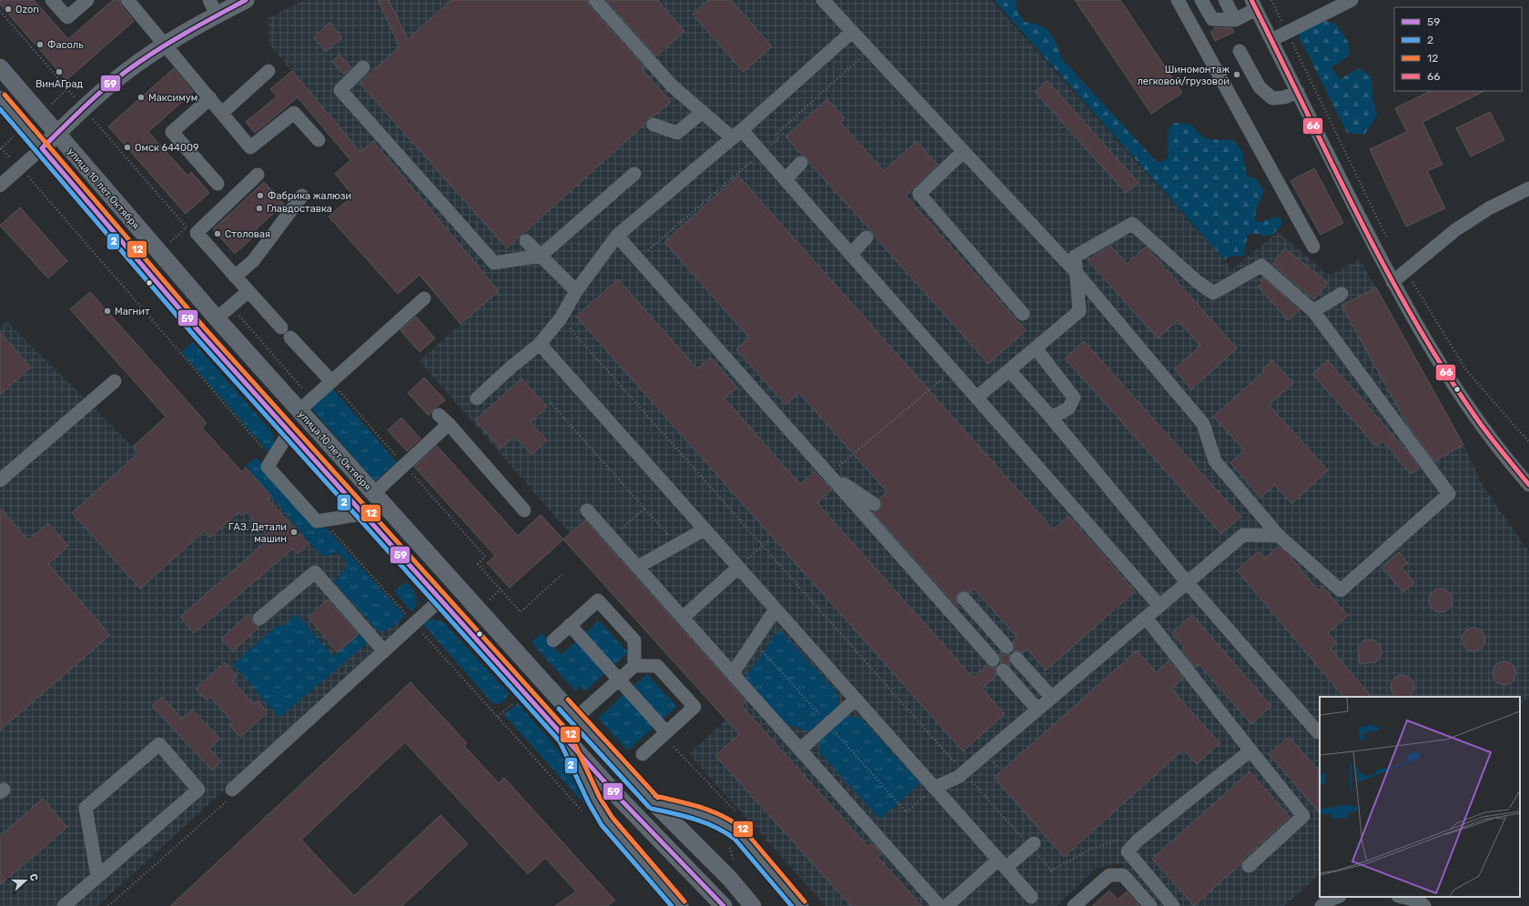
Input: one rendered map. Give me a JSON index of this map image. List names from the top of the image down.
{
  "streets": {
    "main road": ["улица 10 лет Октября"]
  },
  "places": [
    "Ozon",
    "Фасоль",
    "ВинАГрад",
    "Шиномонтаж легковой/грузовой",
    "Максимум",
    "Омск 644009",
    "Фабрика жалюзи",
    "Главдоставка",
    "Столовая",
    "Магнит",
    "ГАЗ. Детали машин"
  ],
  "lines": [
    "transit line 59",
    "transit line 66",
    "transit line 12",
    "transit line 2"
  ],
  "legend": [
    "59",
    "2",
    "12",
    "66"
  ],
  "north": "right"
}
